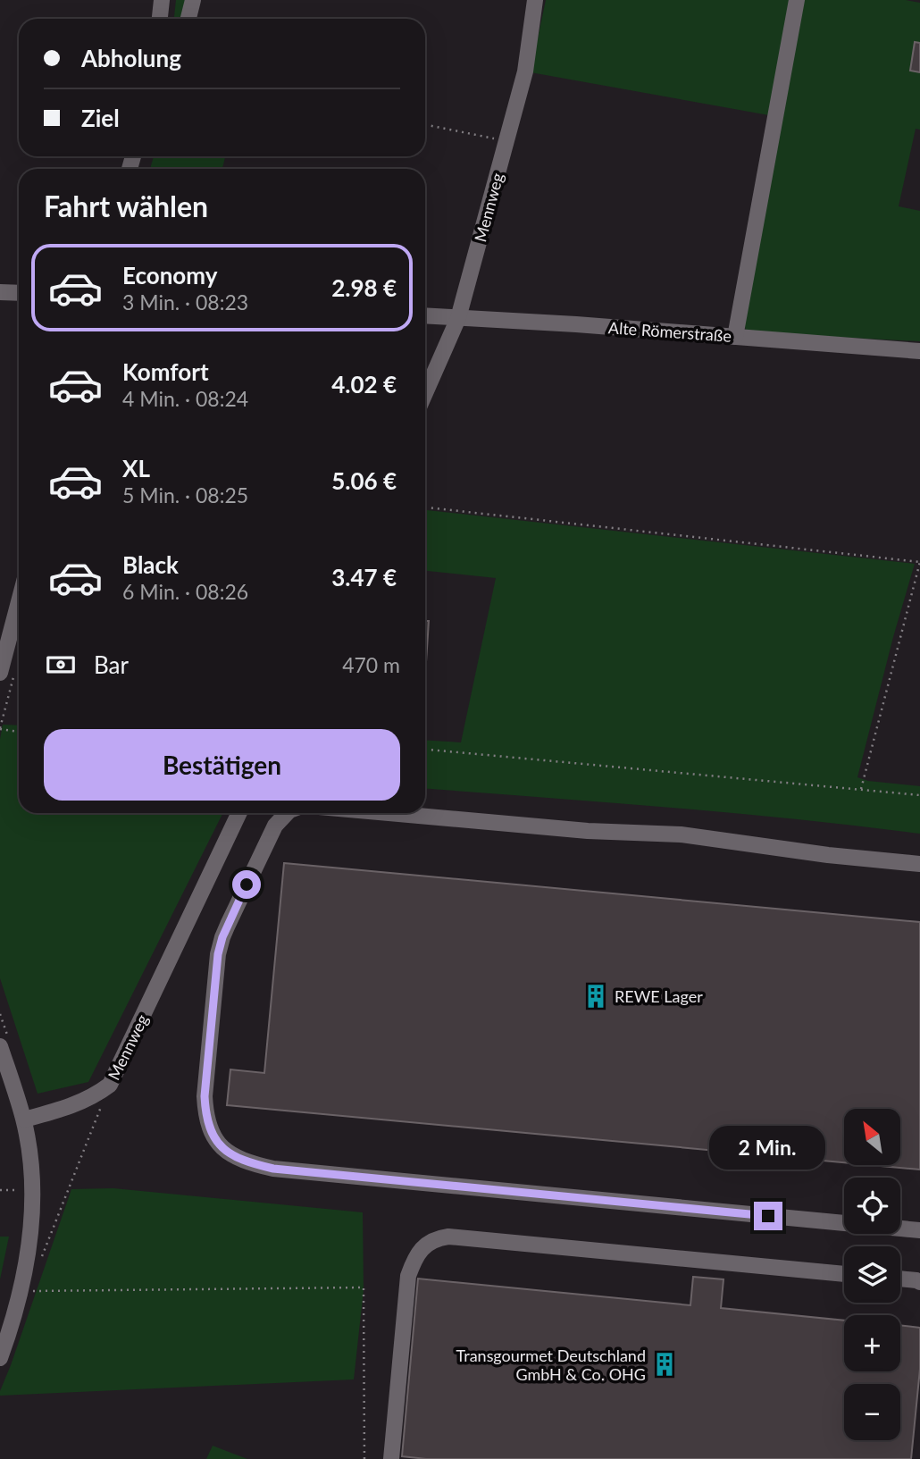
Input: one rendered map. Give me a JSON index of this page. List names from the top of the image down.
{
  "streets": {
    "street": ["Mennweg", "Alte Römerstraße"]
  },
  "crossings": [
    ["Mennweg", "Alte Römerstraße"]
  ],
  "places": {
    "building": ["REWE Lager", "Transgourmet Deutschland GmbH & Co. OHG"]
  },
  "north": "top left",
  "page": {
    "banner": ["Abholung", "Ziel"],
    "heading": "Fahrt wählen",
    "list": [
      {
        "name": "Economy",
        "note": "3 Min. · 08:23",
        "value": "2.98 €"
      },
      {
        "name": "Komfort",
        "note": "4 Min. · 08:24",
        "value": "4.02 €"
      },
      {
        "name": "XL",
        "note": "5 Min. · 08:25",
        "value": "5.06 €"
      },
      {
        "name": "Black",
        "note": "6 Min. · 08:26",
        "value": "3.47 €"
      }
    ],
    "pay": ["Bar", "470 m"],
    "buttons": "Bestätigen",
    "map_buttons": ["+", "−"],
    "bubble": "2 Min."
  }
}
